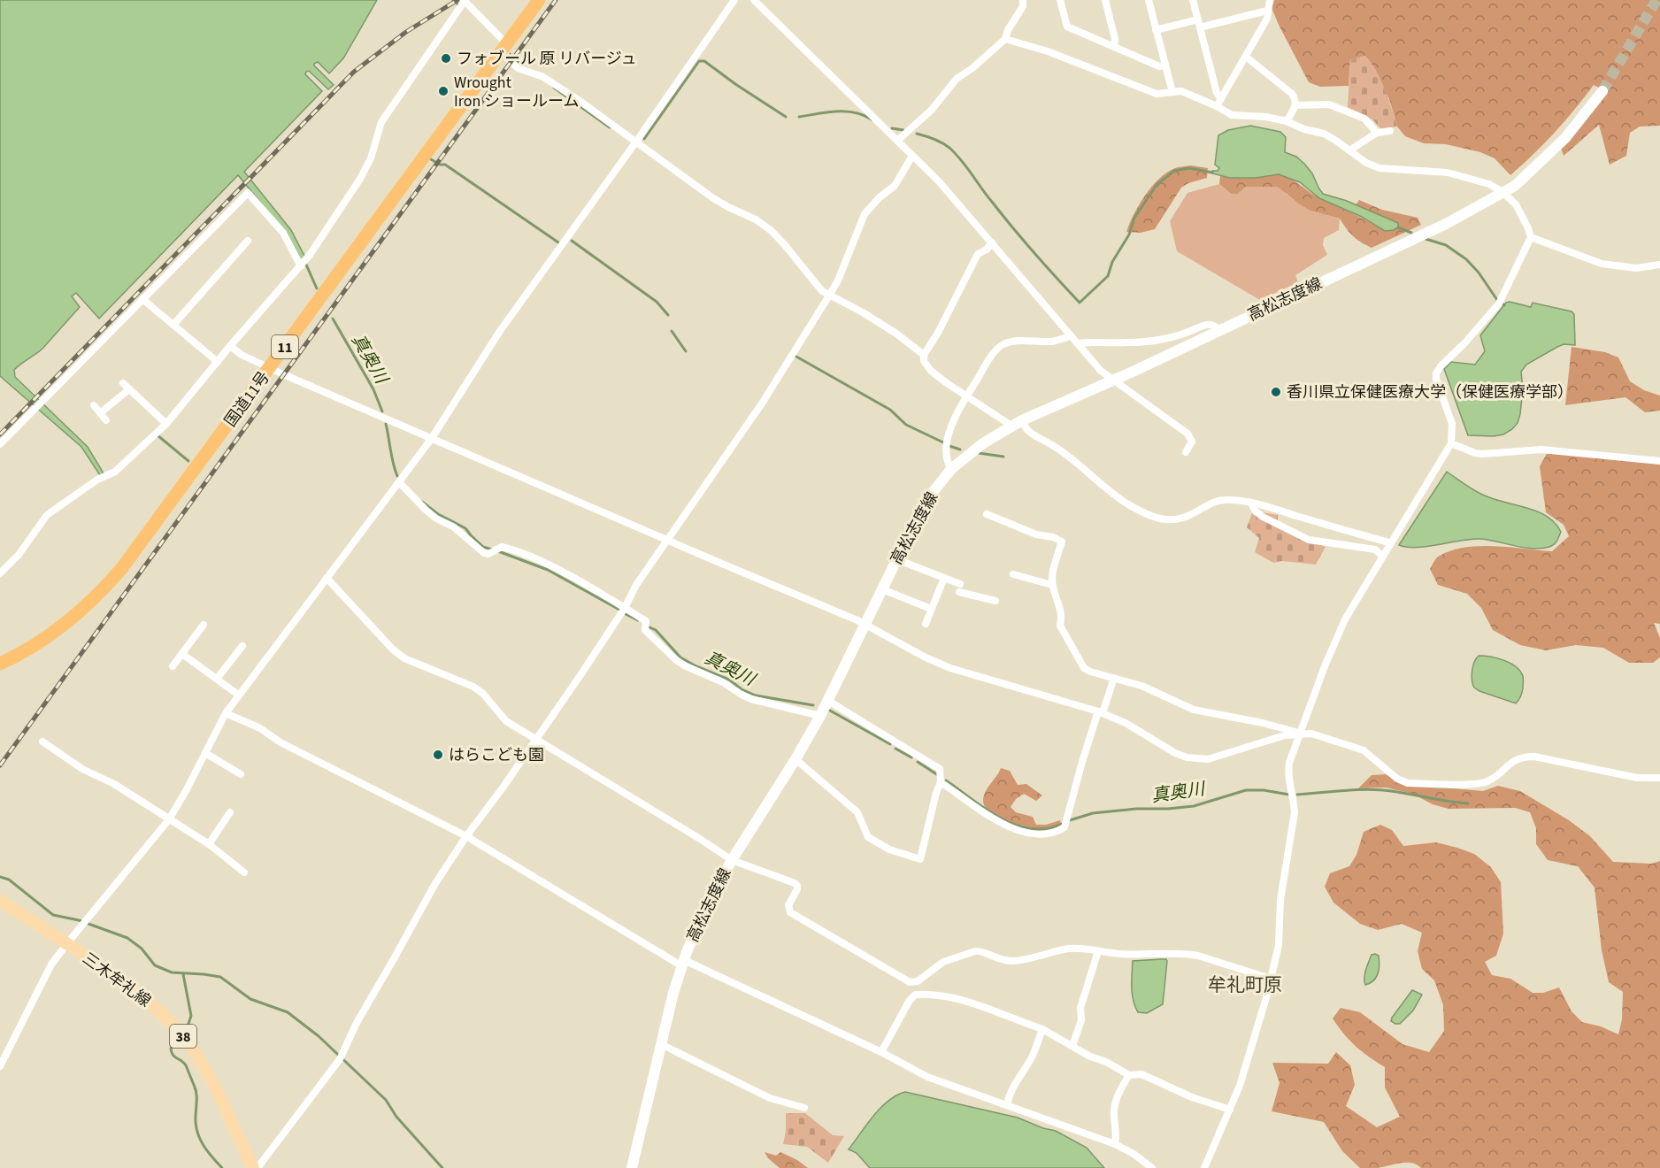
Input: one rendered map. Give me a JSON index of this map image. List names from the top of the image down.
{
  "streets": {
    "highway": ["11", "国道11号"],
    "main road": ["高松志度線", "三木牟礼線", "38"]
  },
  "districts": ["牟礼町原"],
  "water": ["真奥川"],
  "places": [
    "フォブール 原 リバージュ",
    "Wrought Iron ショールーム",
    "香川県立保健医療大学（保健医療学部）",
    "はらこども園"
  ]
}
